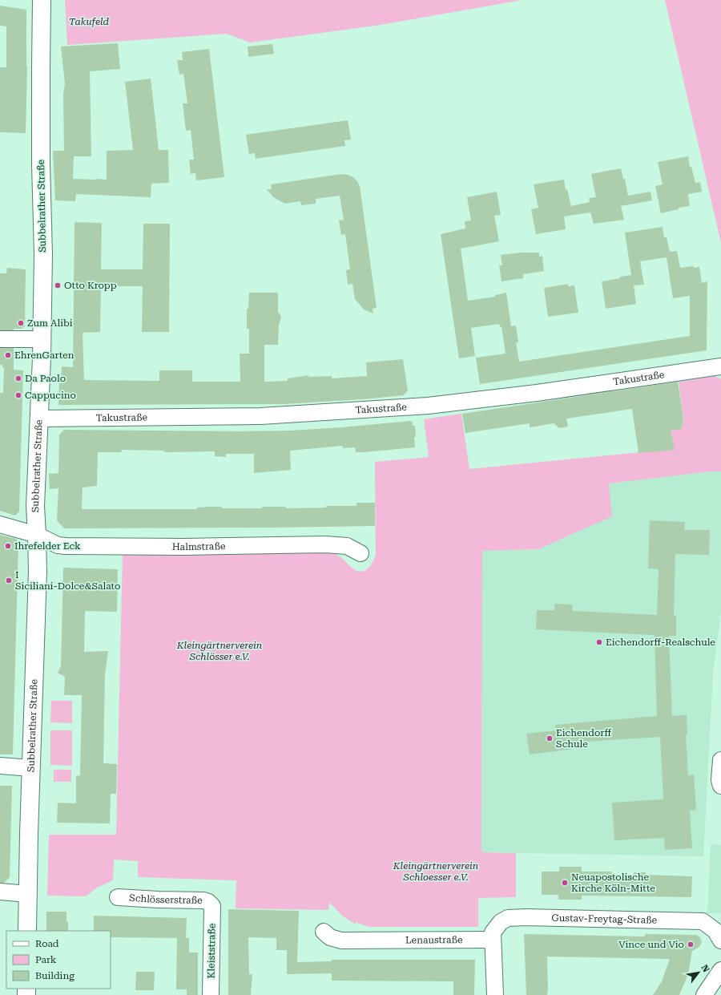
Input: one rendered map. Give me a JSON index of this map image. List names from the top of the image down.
{
  "streets": {
    "main road": ["Subbelrather Straße"],
    "street": [
      "Takustraße",
      "Halmstraße",
      "Schlösserstraße",
      "Gustav-Freytag-Straße",
      "Lenaustraße",
      "Kleiststraße"
    ]
  },
  "crossings": [
    ["Subbelrather Straße", "Takustraße"],
    ["Subbelrather Straße", "Halmstraße"],
    ["Schlösserstraße", "Kleiststraße"],
    ["Gustav-Freytag-Straße", "Lenaustraße"]
  ],
  "parks": ["Takufeld", "Kleingärtnerverein Schlösser e.V.", "Kleingärtnerverein Schloesser e.V."],
  "places": [
    "Otto Kropp",
    "Zum Alibi",
    "EhrenGarten",
    "Da Paolo",
    "Cappucino",
    "Ihrefelder Eck",
    "I Siciliani-Dolce&Salato",
    "Eichendorff-Realschule",
    "Eichendorff Schule",
    "Neuapostolische Kirche Köln-Mitte",
    "Vince und Vio"
  ],
  "legend": ["Road", "Park", "Building"],
  "north": "top right"
}
